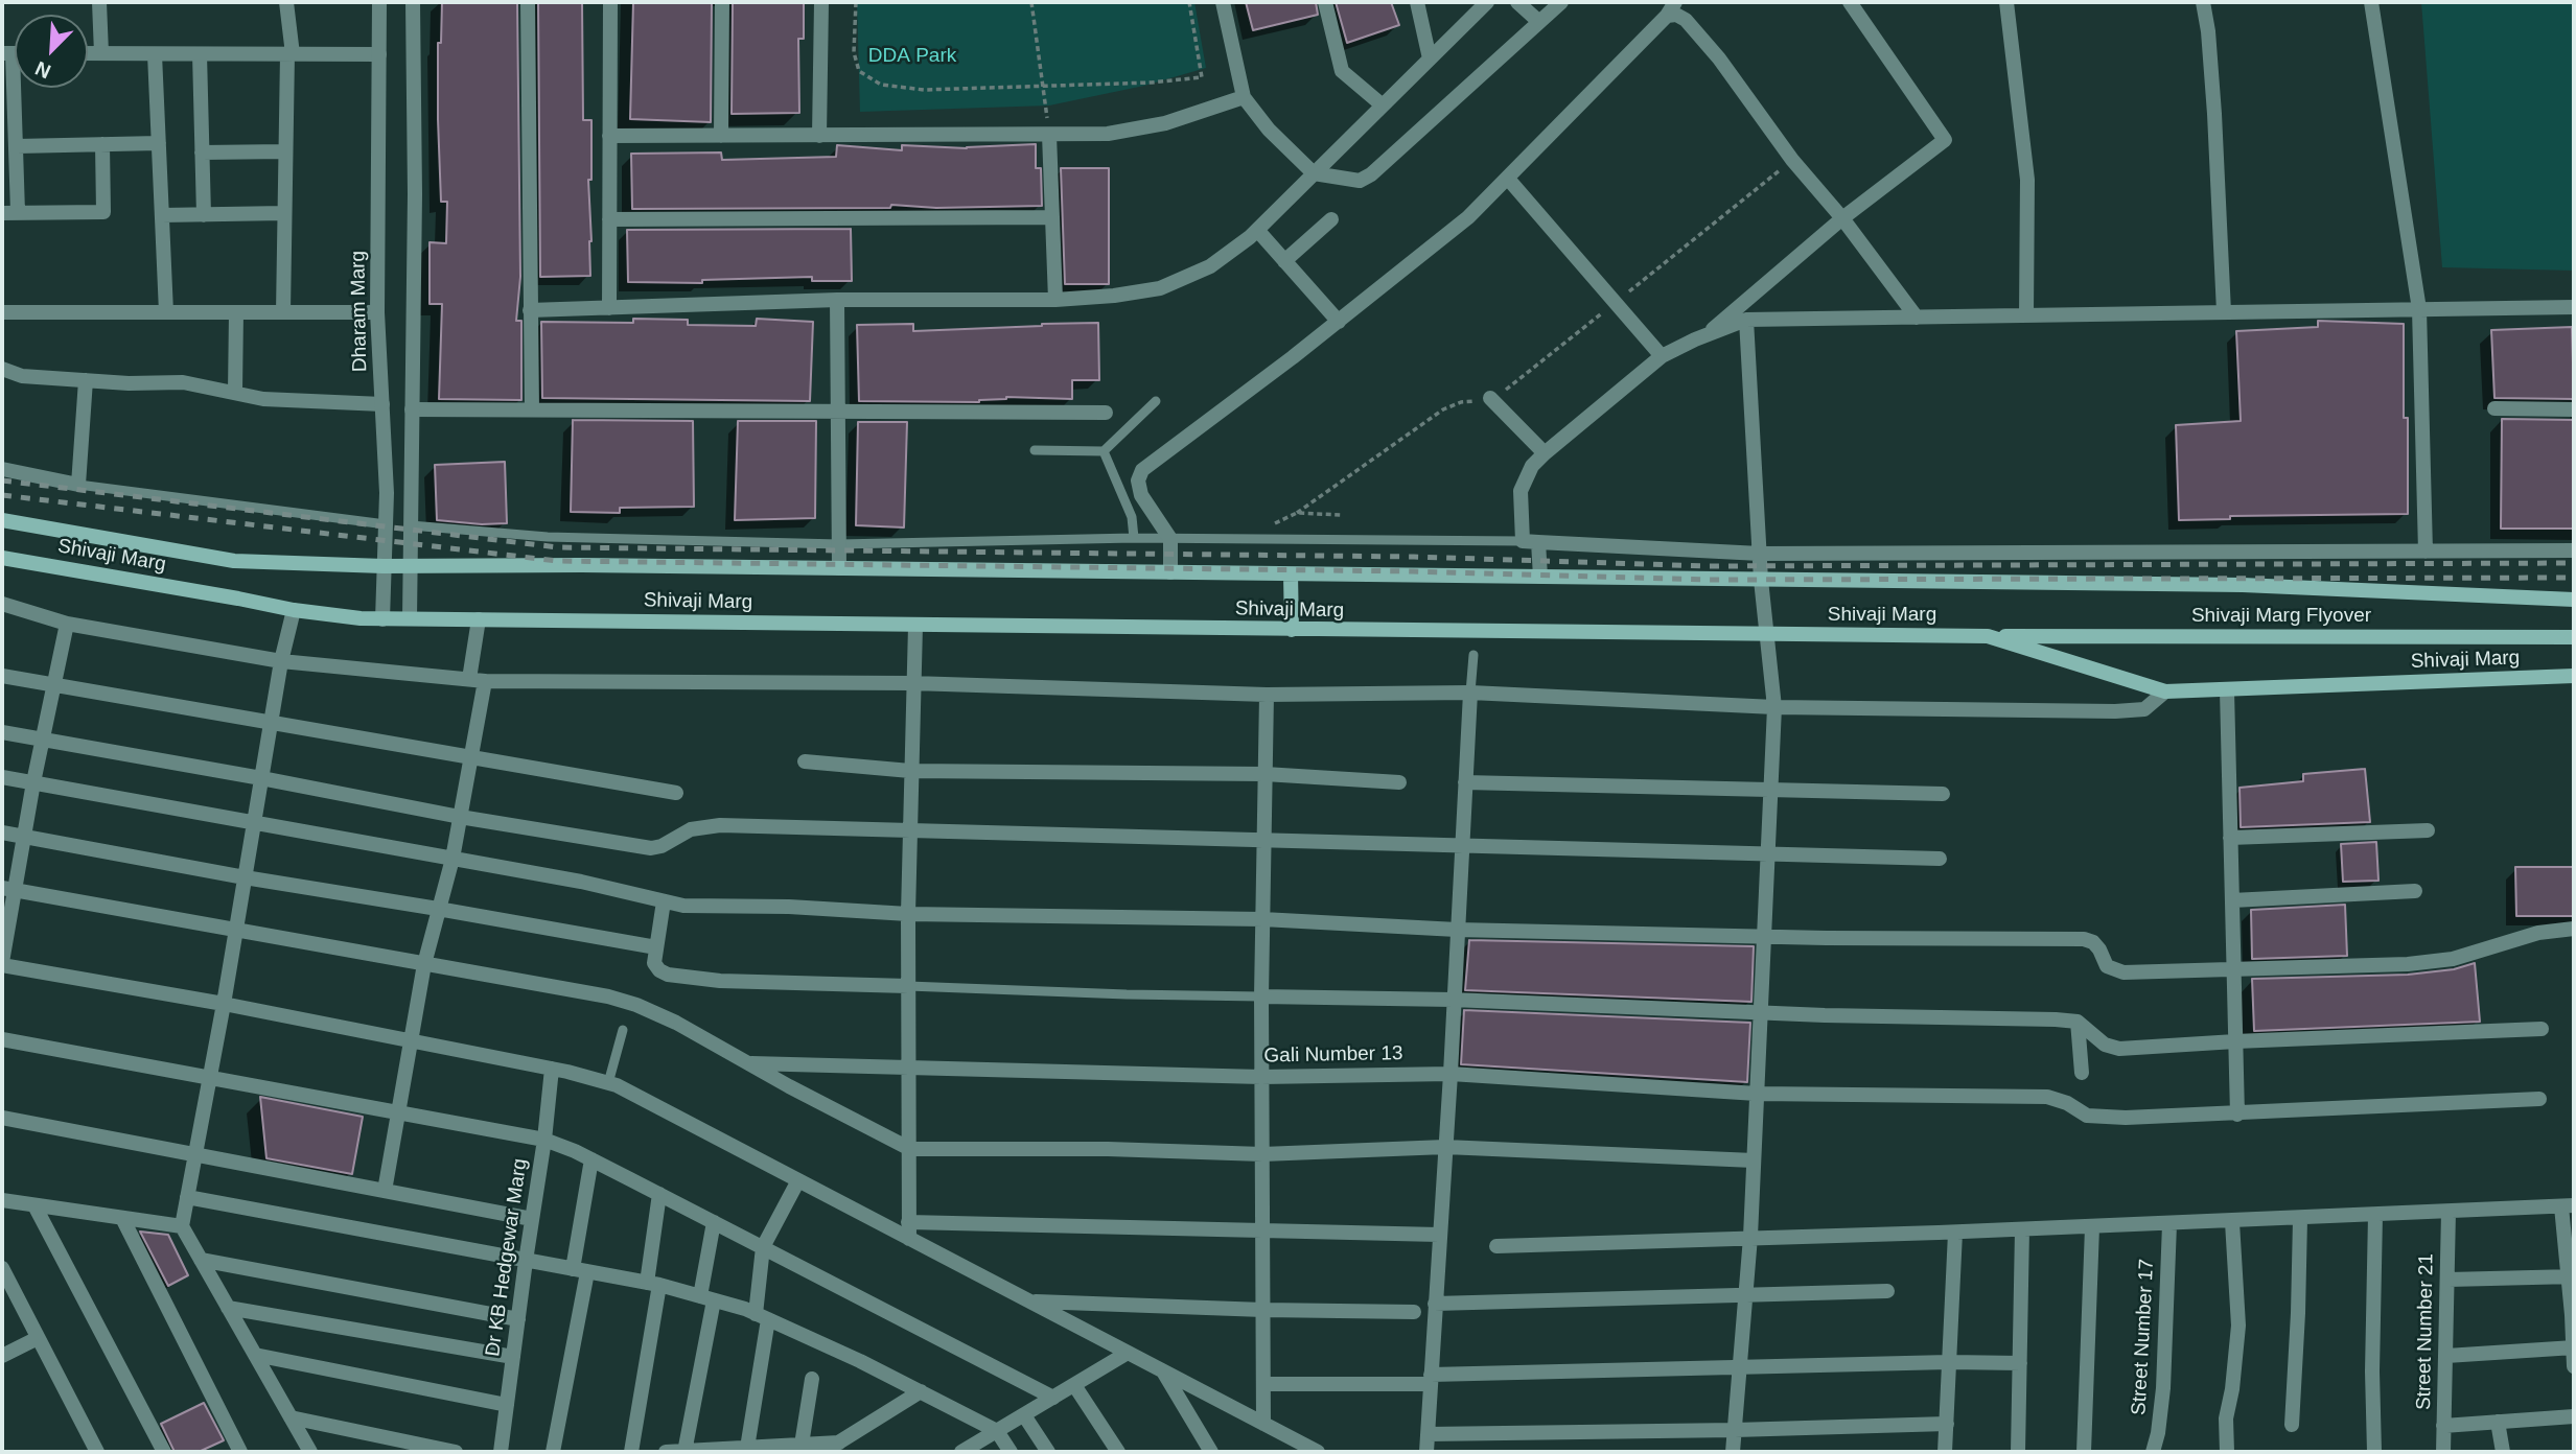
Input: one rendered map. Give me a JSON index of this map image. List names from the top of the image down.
{
  "streets": {
    "main road": ["Shivaji Marg", "Shivaji Marg Flyover"],
    "street": [
      "Dharam Marg",
      "Gali Number 13",
      "Dr KB Hedgewar Marg",
      "Street Number 21",
      "Street Number 17"
    ]
  },
  "crossings": [
    ["Dharam Marg", "Shivaji Marg"],
    ["Shivaji Marg", "Shivaji Marg Flyover"]
  ],
  "parks": ["DDA Park"],
  "north": "bottom left"
}
